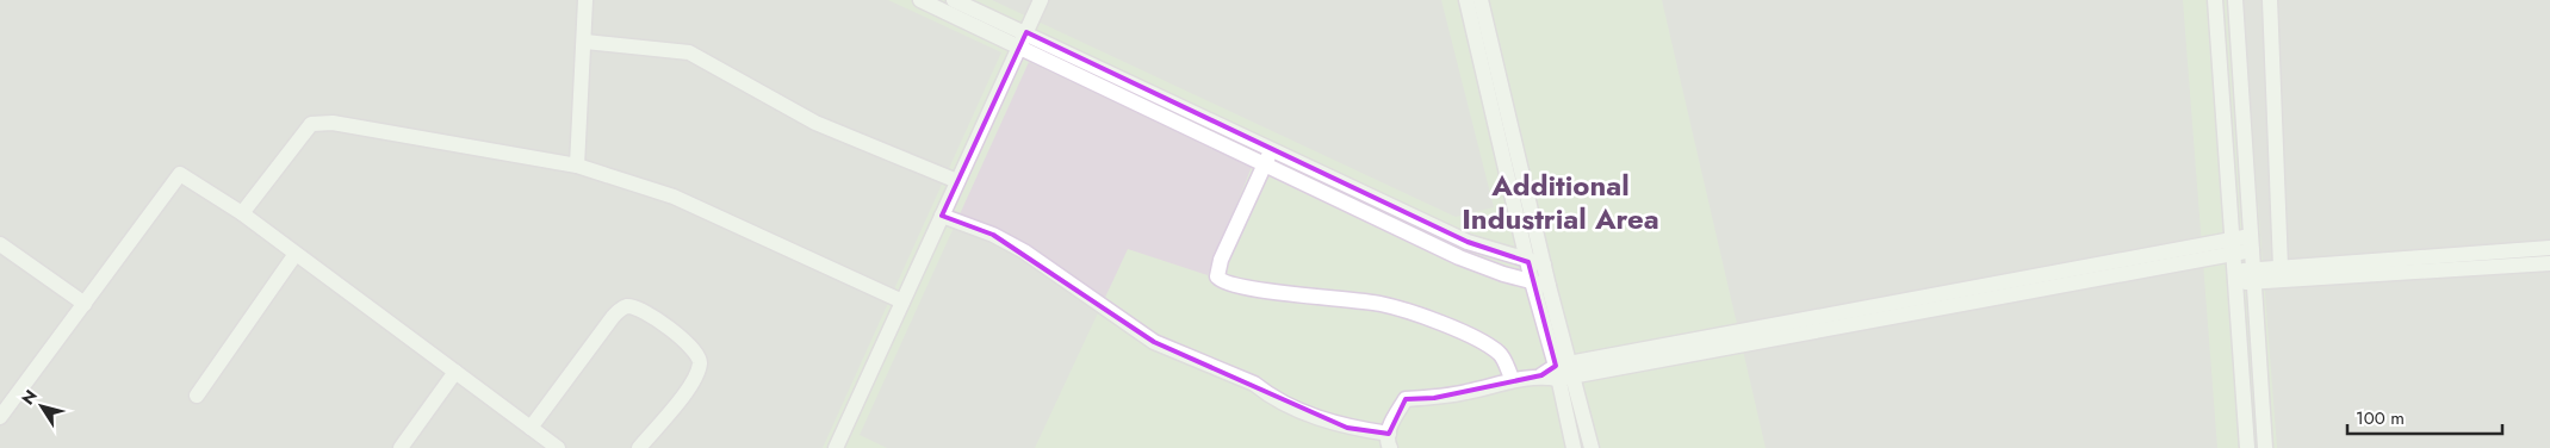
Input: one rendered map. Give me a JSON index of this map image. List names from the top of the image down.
{
  "districts": ["Additional Industrial Area"],
  "scale_bar": "100 m",
  "north": "top left"
}
